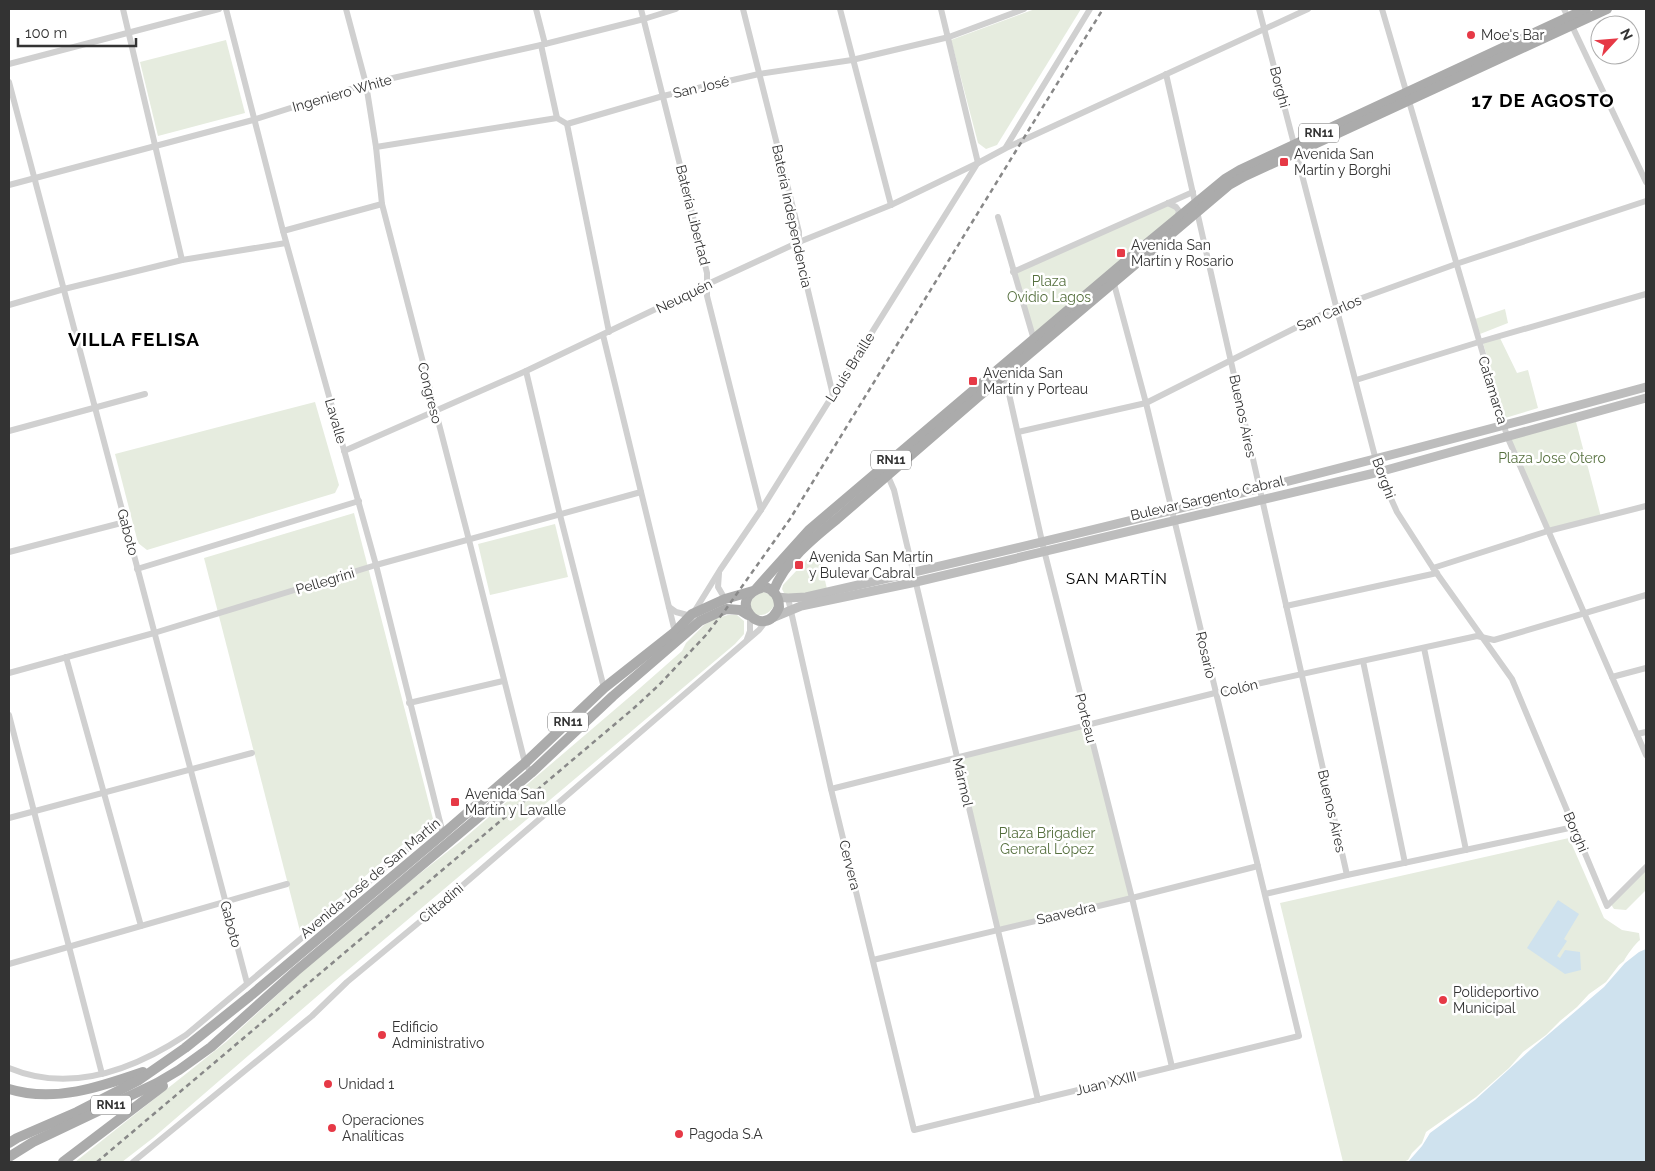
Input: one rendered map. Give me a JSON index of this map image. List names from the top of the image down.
{
  "streets": {
    "main road": ["RN11", "Bulevar Sargento Cabral", "Avenida José de San Martín"],
    "street": [
      "San José",
      "Borghi",
      "Ingeniero White",
      "Batería Libertad",
      "Batería Independencia",
      "Neuquén",
      "San Carlos",
      "Louis Braille",
      "Catamarca",
      "Congreso",
      "Buenos Aires",
      "Lavalle",
      "Gaboto",
      "Pellegrini",
      "Rosario",
      "Colón",
      "Porteau",
      "Mármol",
      "Cervera",
      "Cittadini",
      "Saavedra",
      "Juan XXIII"
    ]
  },
  "crossings": [
    ["San José", "Batería Libertad"],
    ["San José", "Batería Independencia"],
    ["Borghi", "RN11"],
    ["Borghi", "Neuquén"],
    ["Borghi", "San Carlos"],
    ["Borghi", "Bulevar Sargento Cabral"],
    ["Borghi", "Colón"],
    ["Ingeniero White", "Batería Libertad"],
    ["Ingeniero White", "Congreso"],
    ["Ingeniero White", "Lavalle"],
    ["Ingeniero White", "Gaboto"],
    ["RN11", "Catamarca"],
    ["RN11", "Buenos Aires"],
    ["RN11", "Bulevar Sargento Cabral"],
    ["RN11", "Rosario"],
    ["RN11", "Porteau"],
    ["RN11", "Mármol"],
    ["RN11", "Avenida José de San Martín"],
    ["RN11", "Cittadini"],
    ["Batería Libertad", "Neuquén"],
    ["Batería Libertad", "Louis Braille"],
    ["Batería Independencia", "Neuquén"],
    ["Batería Independencia", "Louis Braille"],
    ["Neuquén", "Louis Braille"],
    ["Neuquén", "Congreso"],
    ["Neuquén", "Buenos Aires"],
    ["Neuquén", "Lavalle"],
    ["San Carlos", "Catamarca"],
    ["San Carlos", "Buenos Aires"],
    ["San Carlos", "Rosario"],
    ["San Carlos", "Porteau"],
    ["Louis Braille", "Avenida José de San Martín"],
    ["Catamarca", "Bulevar Sargento Cabral"],
    ["Catamarca", "Colón"],
    ["Congreso", "Pellegrini"],
    ["Congreso", "Avenida José de San Martín"],
    ["Buenos Aires", "Bulevar Sargento Cabral"],
    ["Buenos Aires", "Colón"],
    ["Lavalle", "Pellegrini"],
    ["Lavalle", "Avenida José de San Martín"],
    ["Bulevar Sargento Cabral", "Rosario"],
    ["Bulevar Sargento Cabral", "Porteau"],
    ["Bulevar Sargento Cabral", "Mármol"],
    ["Bulevar Sargento Cabral", "Cervera"],
    ["Bulevar Sargento Cabral", "Avenida José de San Martín"],
    ["Bulevar Sargento Cabral", "Cittadini"],
    ["Gaboto", "Pellegrini"],
    ["Rosario", "Colón"],
    ["Rosario", "Saavedra"],
    ["Rosario", "Juan XXIII"],
    ["Colón", "Porteau"],
    ["Colón", "Mármol"],
    ["Colón", "Cervera"],
    ["Porteau", "Saavedra"],
    ["Porteau", "Juan XXIII"],
    ["Mármol", "Saavedra"],
    ["Mármol", "Juan XXIII"],
    ["Cervera", "Saavedra"],
    ["Cervera", "Juan XXIII"],
    ["Avenida José de San Martín", "Cittadini"]
  ],
  "districts": ["17 DE AGOSTO", "VILLA FELISA", "SAN MARTÍN"],
  "parks": ["Plaza Ovidio Lagos", "Plaza Jose Otero", "Plaza Brigadier General López"],
  "places": {
    "other": [
      "Moe's Bar",
      "Polideportivo Municipal",
      "Edificio Administrativo",
      "Unidad 1",
      "Operaciones Analíticas",
      "Pagoda S.A"
    ],
    "transit": [
      "Avenida San Martín y Borghi",
      "Avenida San Martín y Rosario",
      "Avenida San Martín y Porteau",
      "Avenida San Martín y Bulevar Cabral",
      "Avenida San Martín y Lavalle"
    ]
  },
  "scale_bar": "100 m",
  "north": "top right"
}
